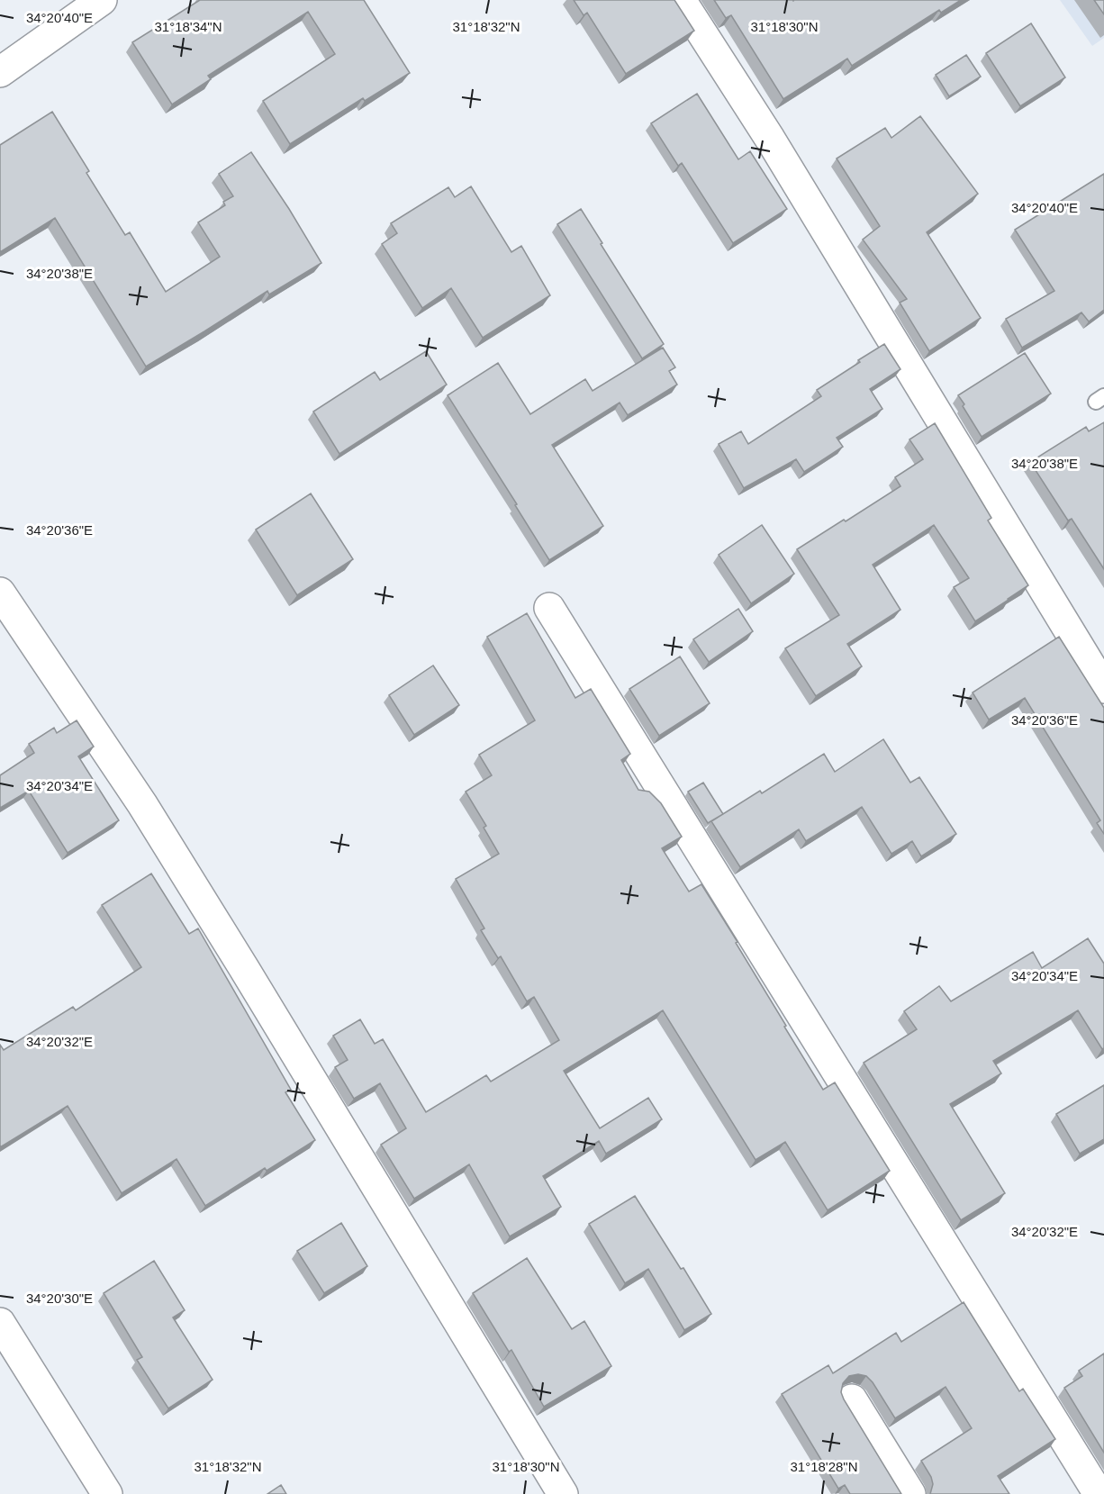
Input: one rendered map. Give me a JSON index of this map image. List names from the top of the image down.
{
  "coordinates": [
    "34°20'40\"E",
    "31°18'34\"N",
    "31°18'32\"N",
    "31°18'30\"N",
    "34°20'38\"E",
    "34°20'36\"E",
    "34°20'34\"E",
    "34°20'32\"E",
    "34°20'30\"E",
    "31°18'28\"N"
  ]
}
